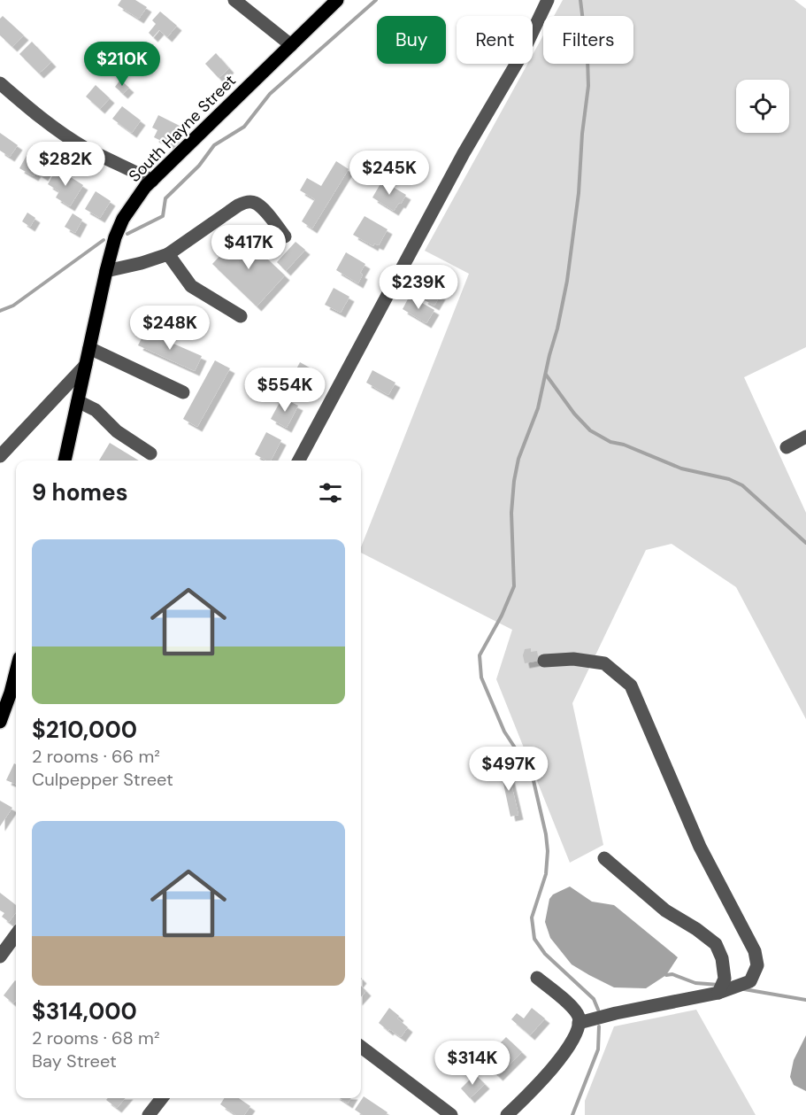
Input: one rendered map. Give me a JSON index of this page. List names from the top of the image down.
{
  "streets": {
    "main road": ["South Hayne Street"]
  },
  "page": {
    "chip": ["Buy", "Rent", "Filters"],
    "price": [
      "$210K",
      "$282K",
      "$245K",
      "$417K",
      "$239K",
      "$248K",
      "$554K",
      "$497K",
      "$314K"
    ],
    "heading": "9 homes",
    "list": [
      {
        "name": "$210,000",
        "note": "2 rooms · 66 m² · Culpepper Street"
      },
      {
        "name": "$314,000",
        "note": "2 rooms · 68 m² · Bay Street"
      }
    ]
  }
}
